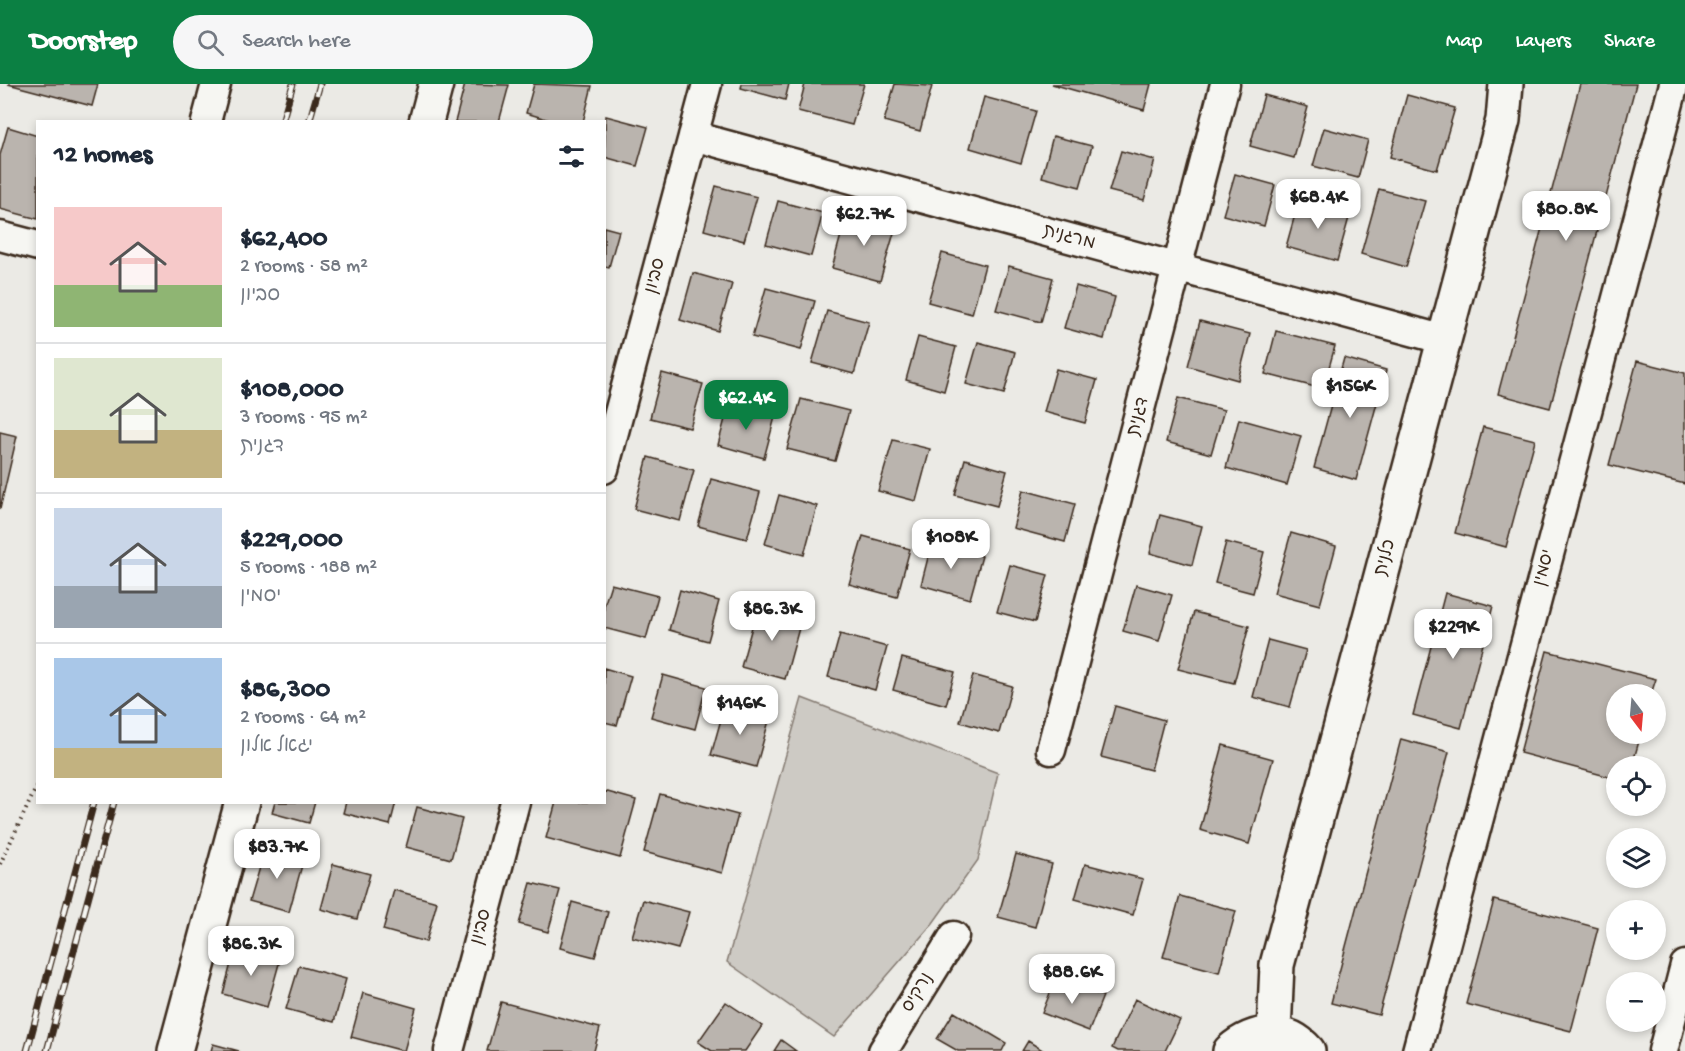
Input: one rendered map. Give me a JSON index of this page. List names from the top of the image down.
{
  "streets": {
    "street": [
      "מרגנית",
      "סביון",
      "דגנית",
      "כלנית",
      "יסמין",
      "נרקיס"
    ]
  },
  "crossings": [
    ["מרגנית", "סביון"],
    ["מרגנית", "דגנית"],
    ["מרגנית", "כלנית"]
  ],
  "north": "bottom",
  "page": {
    "header": "Doorstep",
    "search": "Search here",
    "nav": ["Map", "Layers", "Share"],
    "heading": "12 homes",
    "price": [
      "$68.4K",
      "$80.8K",
      "$62.7K",
      "$156K",
      "$62.4K",
      "$108K",
      "$86.3K",
      "$229K",
      "$146K",
      "$83.7K",
      "$86.3K",
      "$88.6K"
    ],
    "list": [
      {
        "name": "$62,400",
        "note": "2 rooms · 58 m² · סביון"
      },
      {
        "name": "$108,000",
        "note": "3 rooms · 95 m² · דגנית"
      },
      {
        "name": "$229,000",
        "note": "5 rooms · 188 m² · יסמין"
      },
      {
        "name": "$86,300",
        "note": "2 rooms · 64 m² · יגאל אלון"
      }
    ],
    "map_buttons": ["+", "−"]
  }
}
